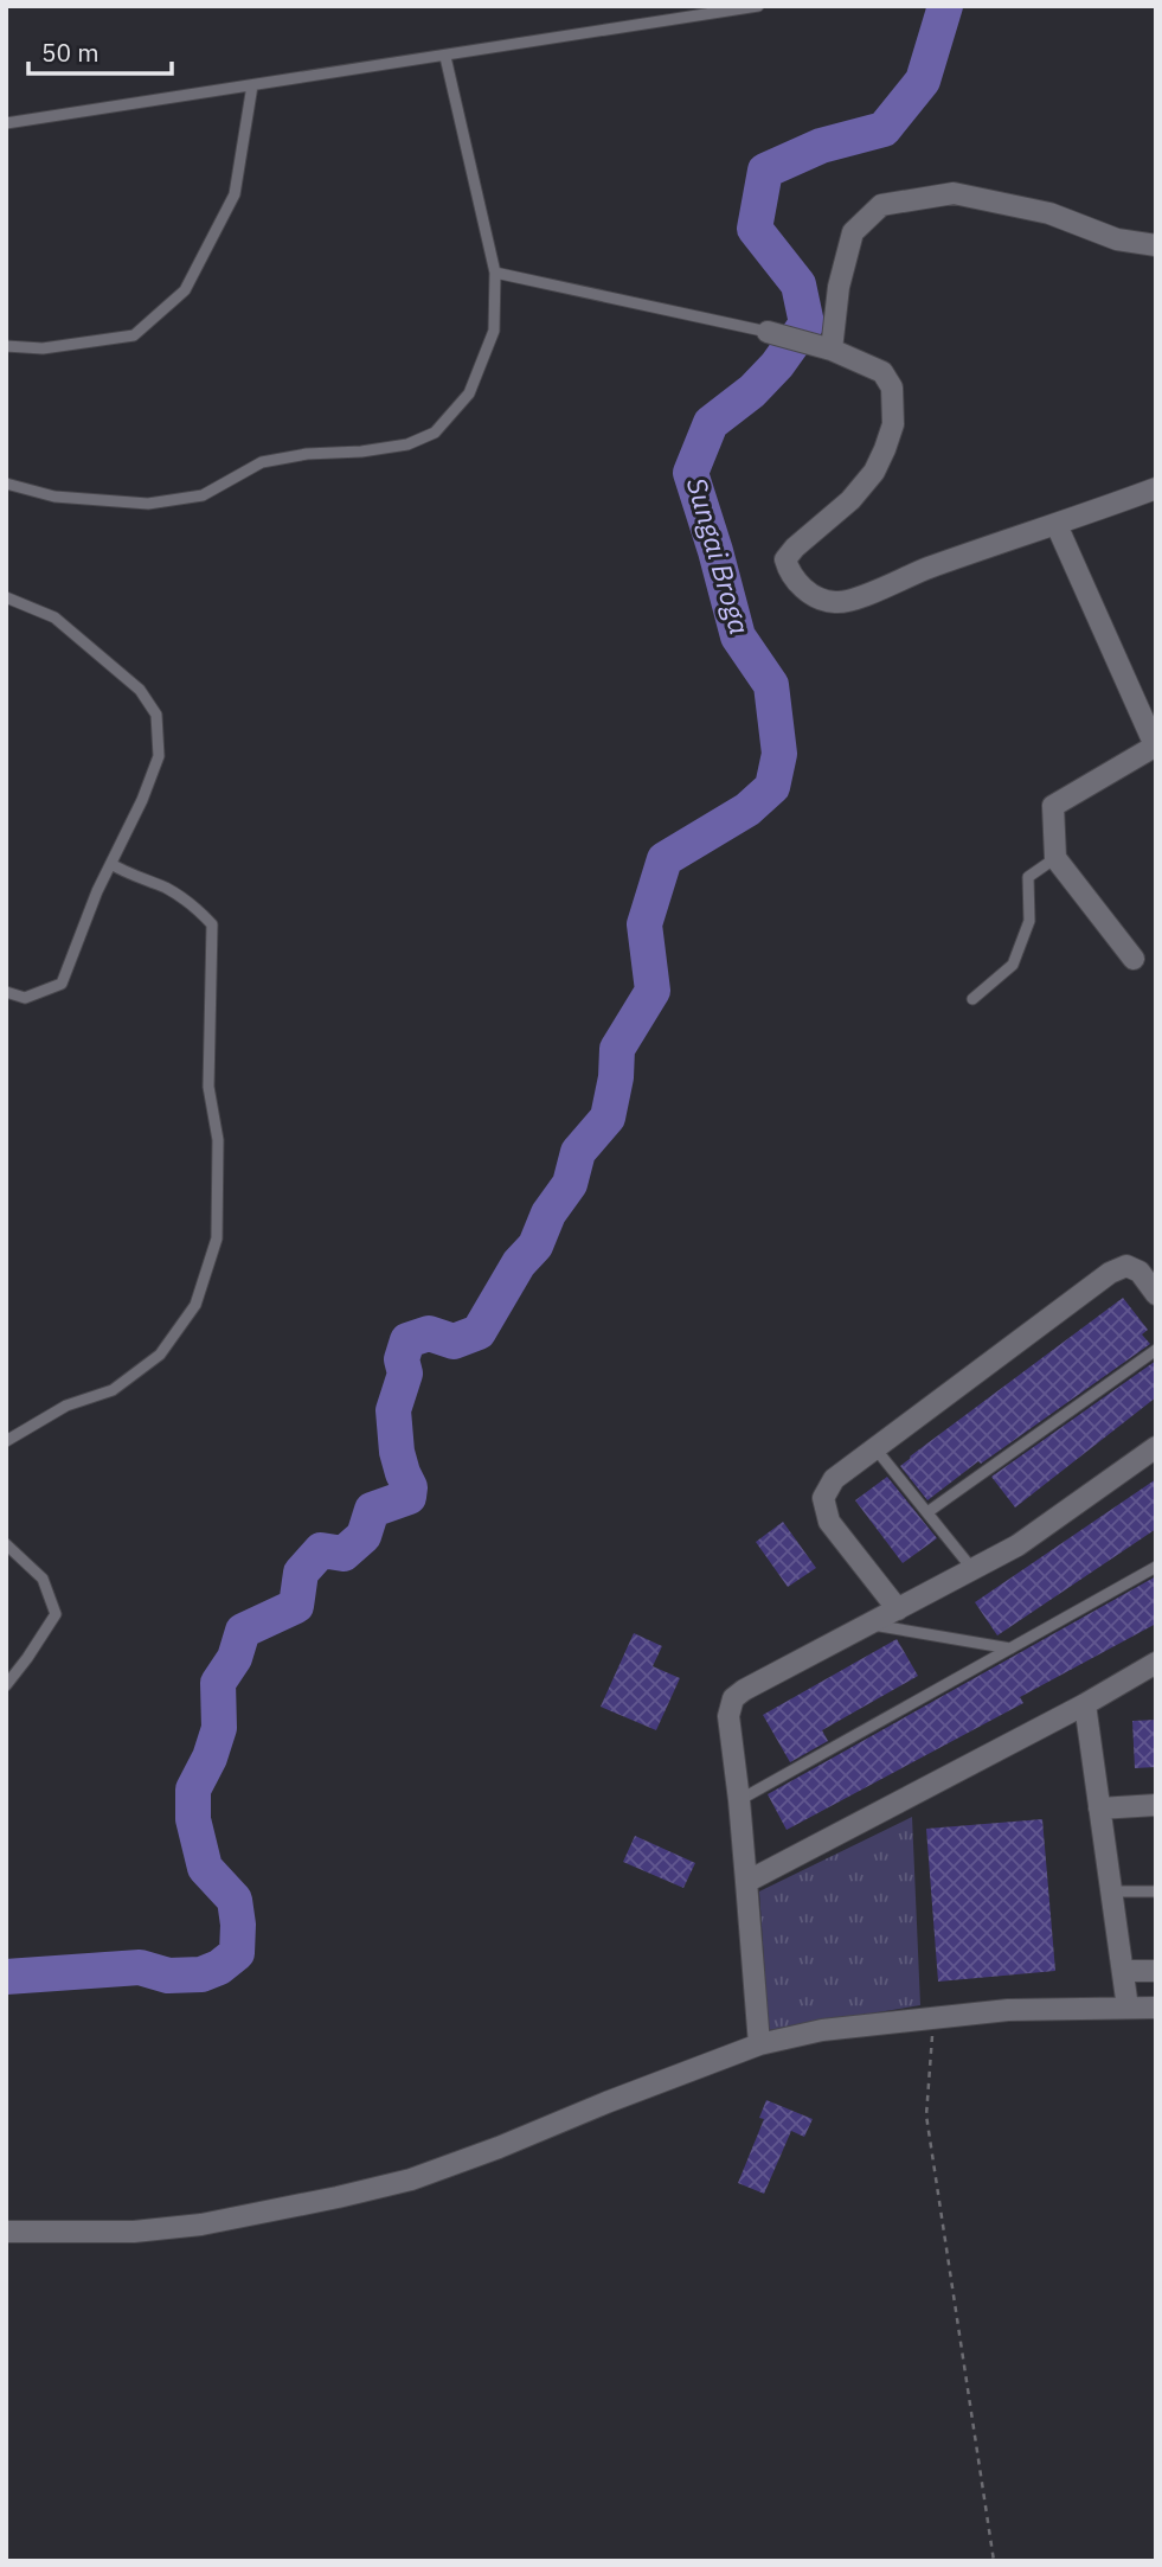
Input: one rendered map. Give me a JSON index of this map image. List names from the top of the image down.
{
  "water": ["Sungai Broga"],
  "scale_bar": "50 m"
}
